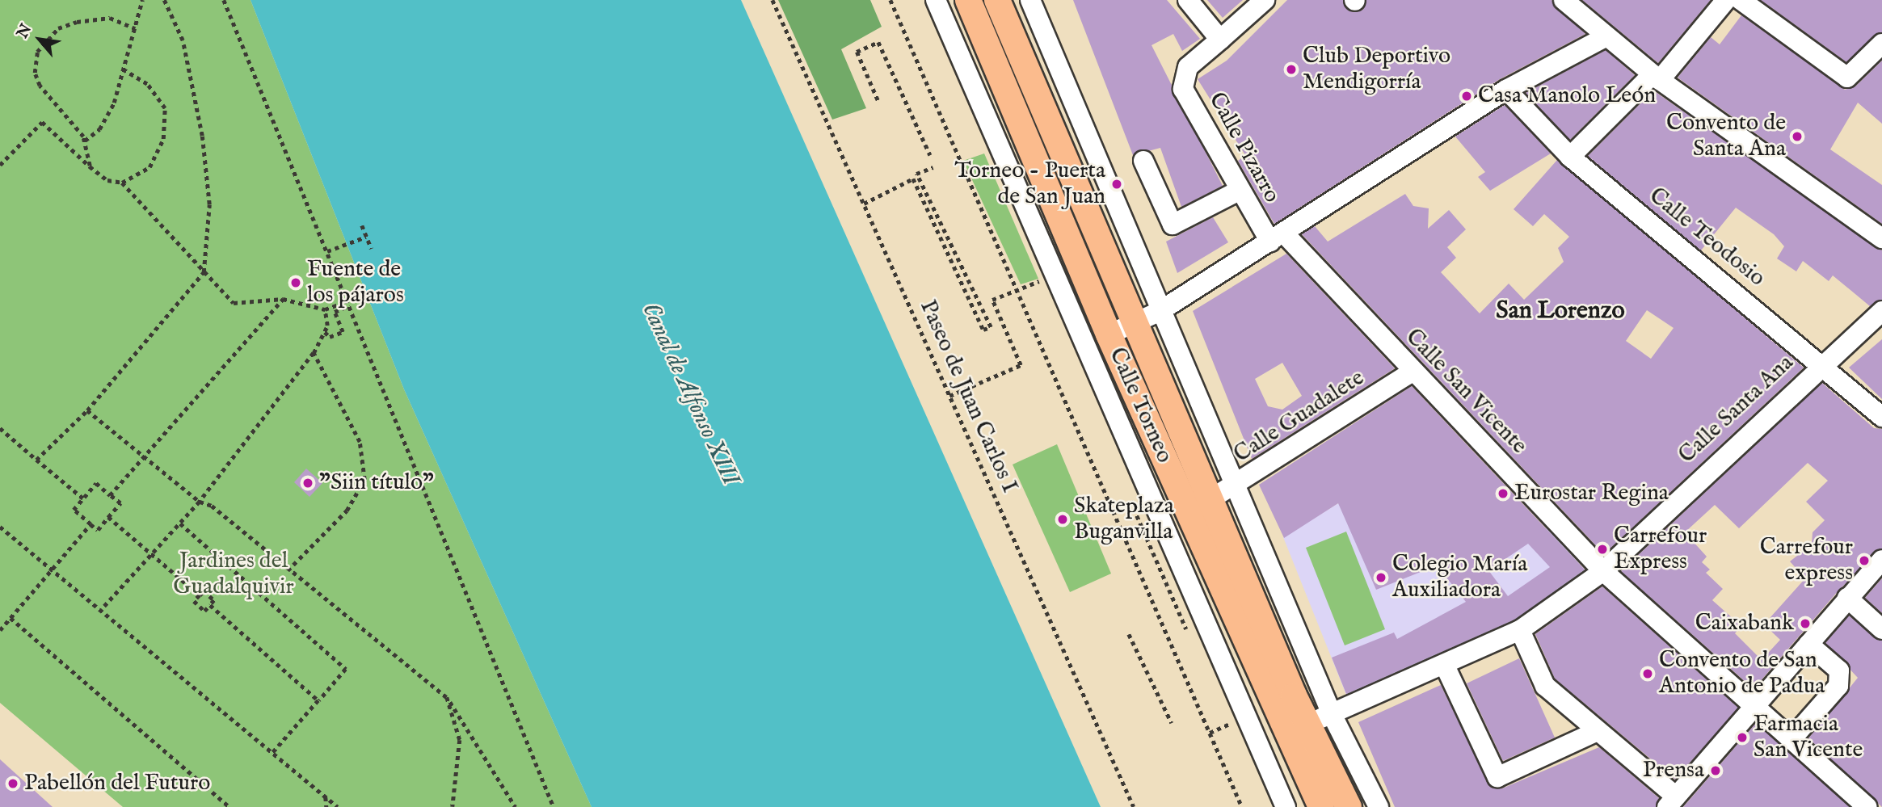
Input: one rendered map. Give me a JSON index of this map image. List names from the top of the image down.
{
  "streets": {
    "main road": ["Calle Torneo"],
    "street": [
      "Calle Pizarro",
      "Calle Teodosio",
      "Calle San Vicente",
      "Calle Santa Ana",
      "Calle Guadalete"
    ],
    "path": ["Paseo de Juan Carlos I"]
  },
  "crossings": [
    ["Calle Pizarro", "Calle San Vicente"],
    ["Calle Teodosio", "Calle Santa Ana"],
    ["Calle San Vicente", "Calle Santa Ana"],
    ["Calle San Vicente", "Calle Guadalete"],
    ["Calle Torneo", "Calle Santa Ana"],
    ["Calle Torneo", "Calle Guadalete"]
  ],
  "districts": ["San Lorenzo"],
  "water": ["Canal de Alfonso XIII"],
  "parks": ["Jardines del Guadalquivir"],
  "places": [
    "Club Deportivo Mendigorría",
    "Casa Manolo León",
    "Convento de Santa Ana",
    "Torneo - Puerta de San Juan",
    "Fuente de los pájaros",
    "\"Siin título\"",
    "Eurostar Regina",
    "Skateplaza Buganvilla",
    "Carrefour Express",
    "Carrefour express",
    "Colegio María Auxiliadora",
    "Caixabank",
    "Convento de San Antonio de Padua",
    "Farmacia San Vicente",
    "Prensa",
    "Pabellón del Futuro"
  ],
  "north": "top left"
}
